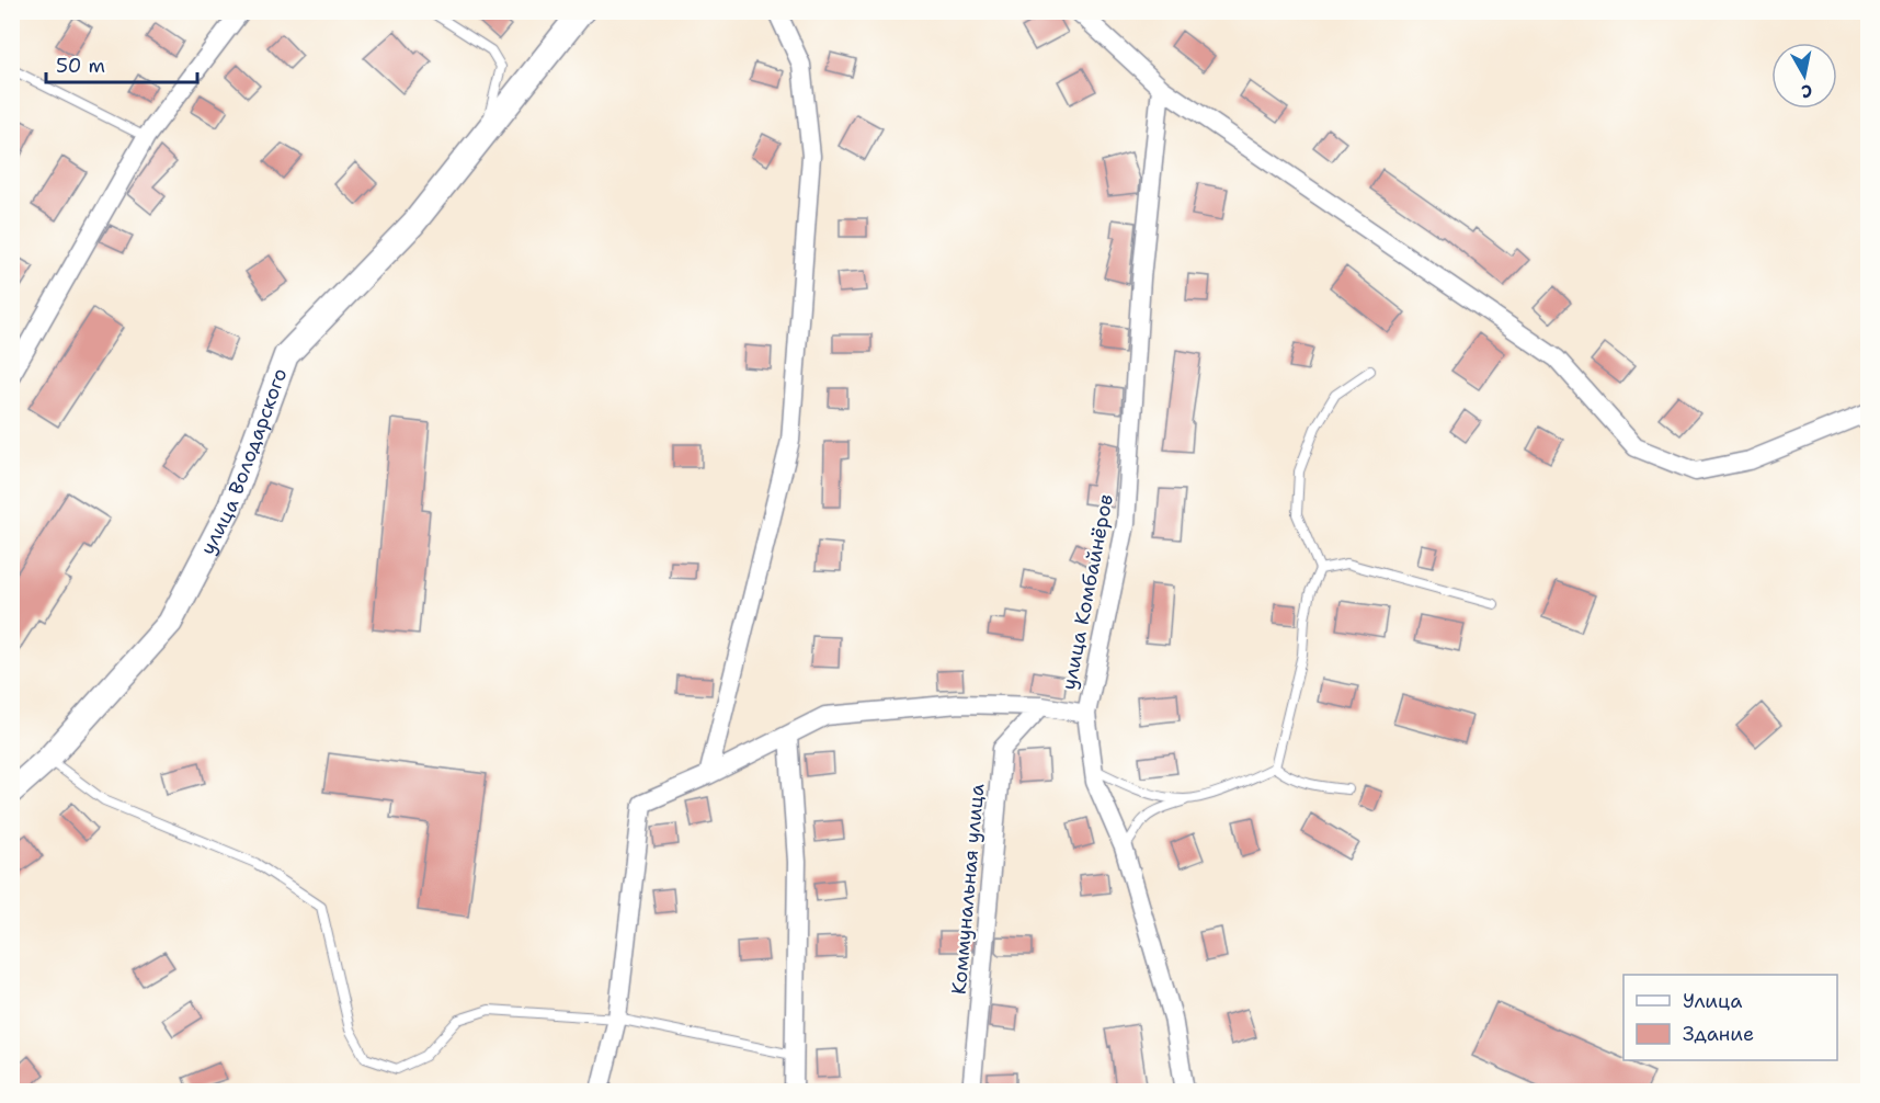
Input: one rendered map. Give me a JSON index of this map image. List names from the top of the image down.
{
  "streets": {
    "street": ["улица Володарского", "улица Комбайнёров", "Коммунальная улица"]
  },
  "legend": ["Улица", "Здание"],
  "scale_bar": "50 m",
  "north": "bottom"
}
